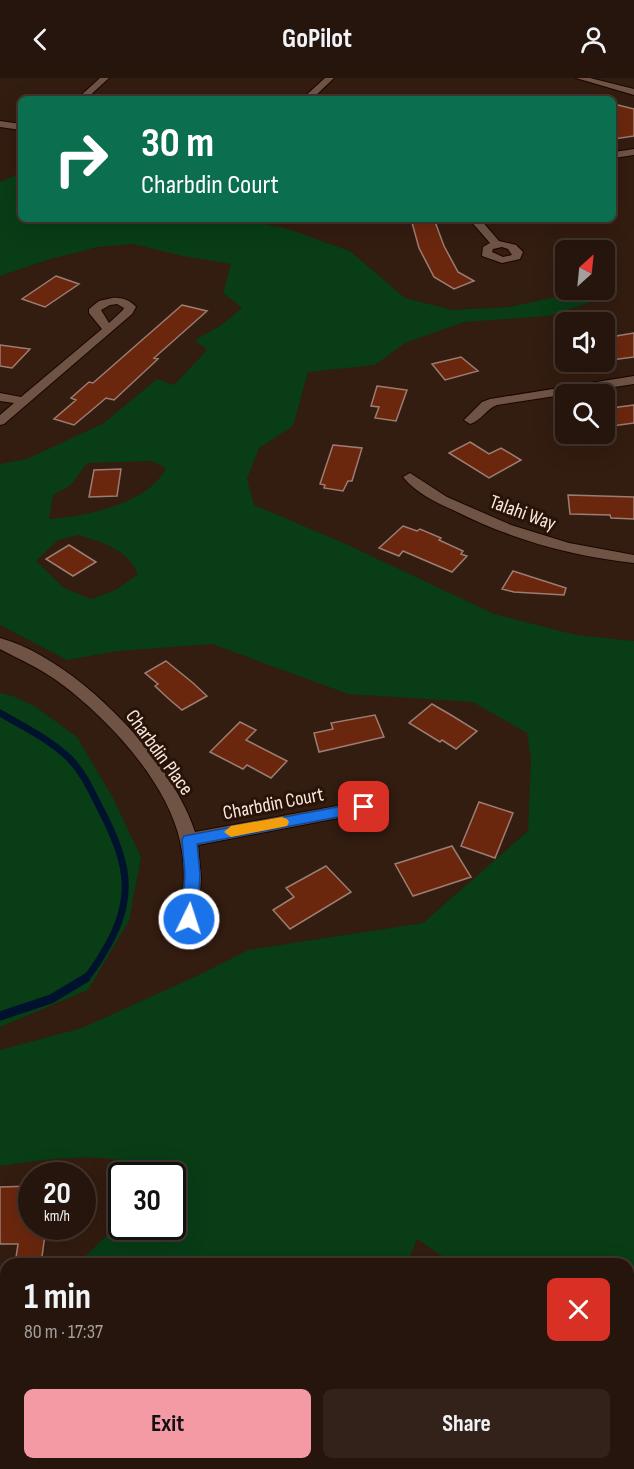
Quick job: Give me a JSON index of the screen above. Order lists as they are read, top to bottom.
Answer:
{
  "streets": {
    "street": ["Talahi Way", "Charbdin Place", "Charbdin Court"]
  },
  "crossings": [
    ["Charbdin Place", "Charbdin Court"]
  ],
  "north": "top right",
  "page": {
    "header": "GoPilot",
    "turn": ["30 m", "Charbdin Court"],
    "speed": "20 km/h",
    "limit": "30",
    "heading": ["1 min", "80 m · 17:37"],
    "buttons": ["Exit", "Share"]
  }
}
